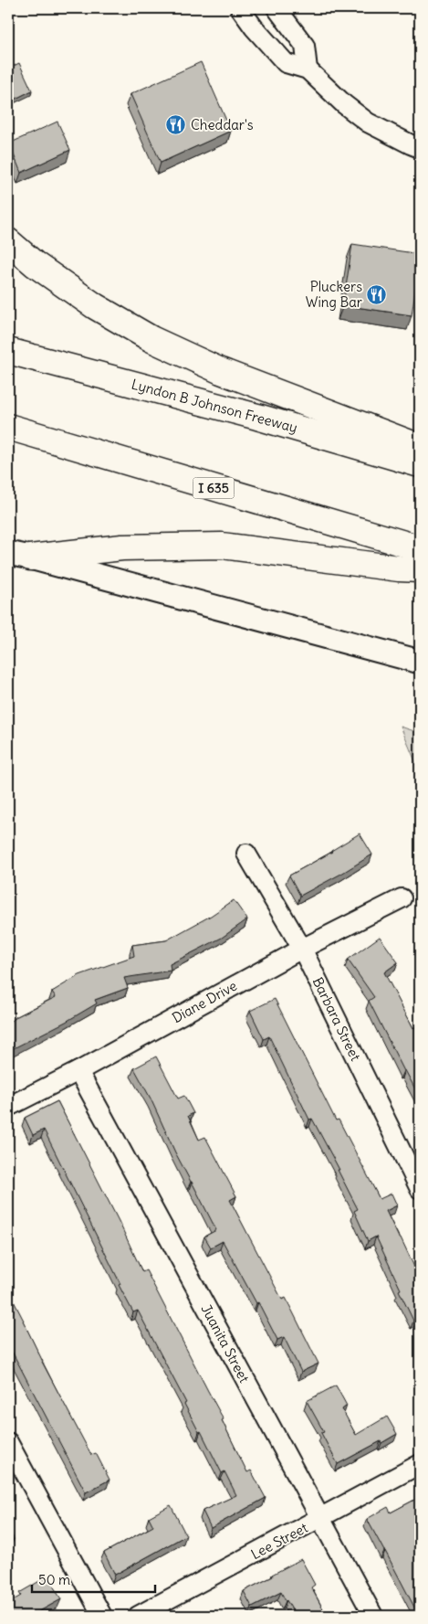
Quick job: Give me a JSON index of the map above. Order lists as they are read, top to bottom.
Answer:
{
  "streets": {
    "highway": ["Lyndon B Johnson Freeway", "I 635"],
    "street": [
      "Diane Drive",
      "Barbara Street",
      "Juanita Street",
      "Lee Street"
    ]
  },
  "crossings": [
    ["Diane Drive", "Barbara Street"],
    ["Diane Drive", "Juanita Street"],
    ["Juanita Street", "Lee Street"]
  ],
  "places": {
    "restaurant": ["Cheddar's", "Pluckers Wing Bar"]
  },
  "scale_bar": "50 m"
}
